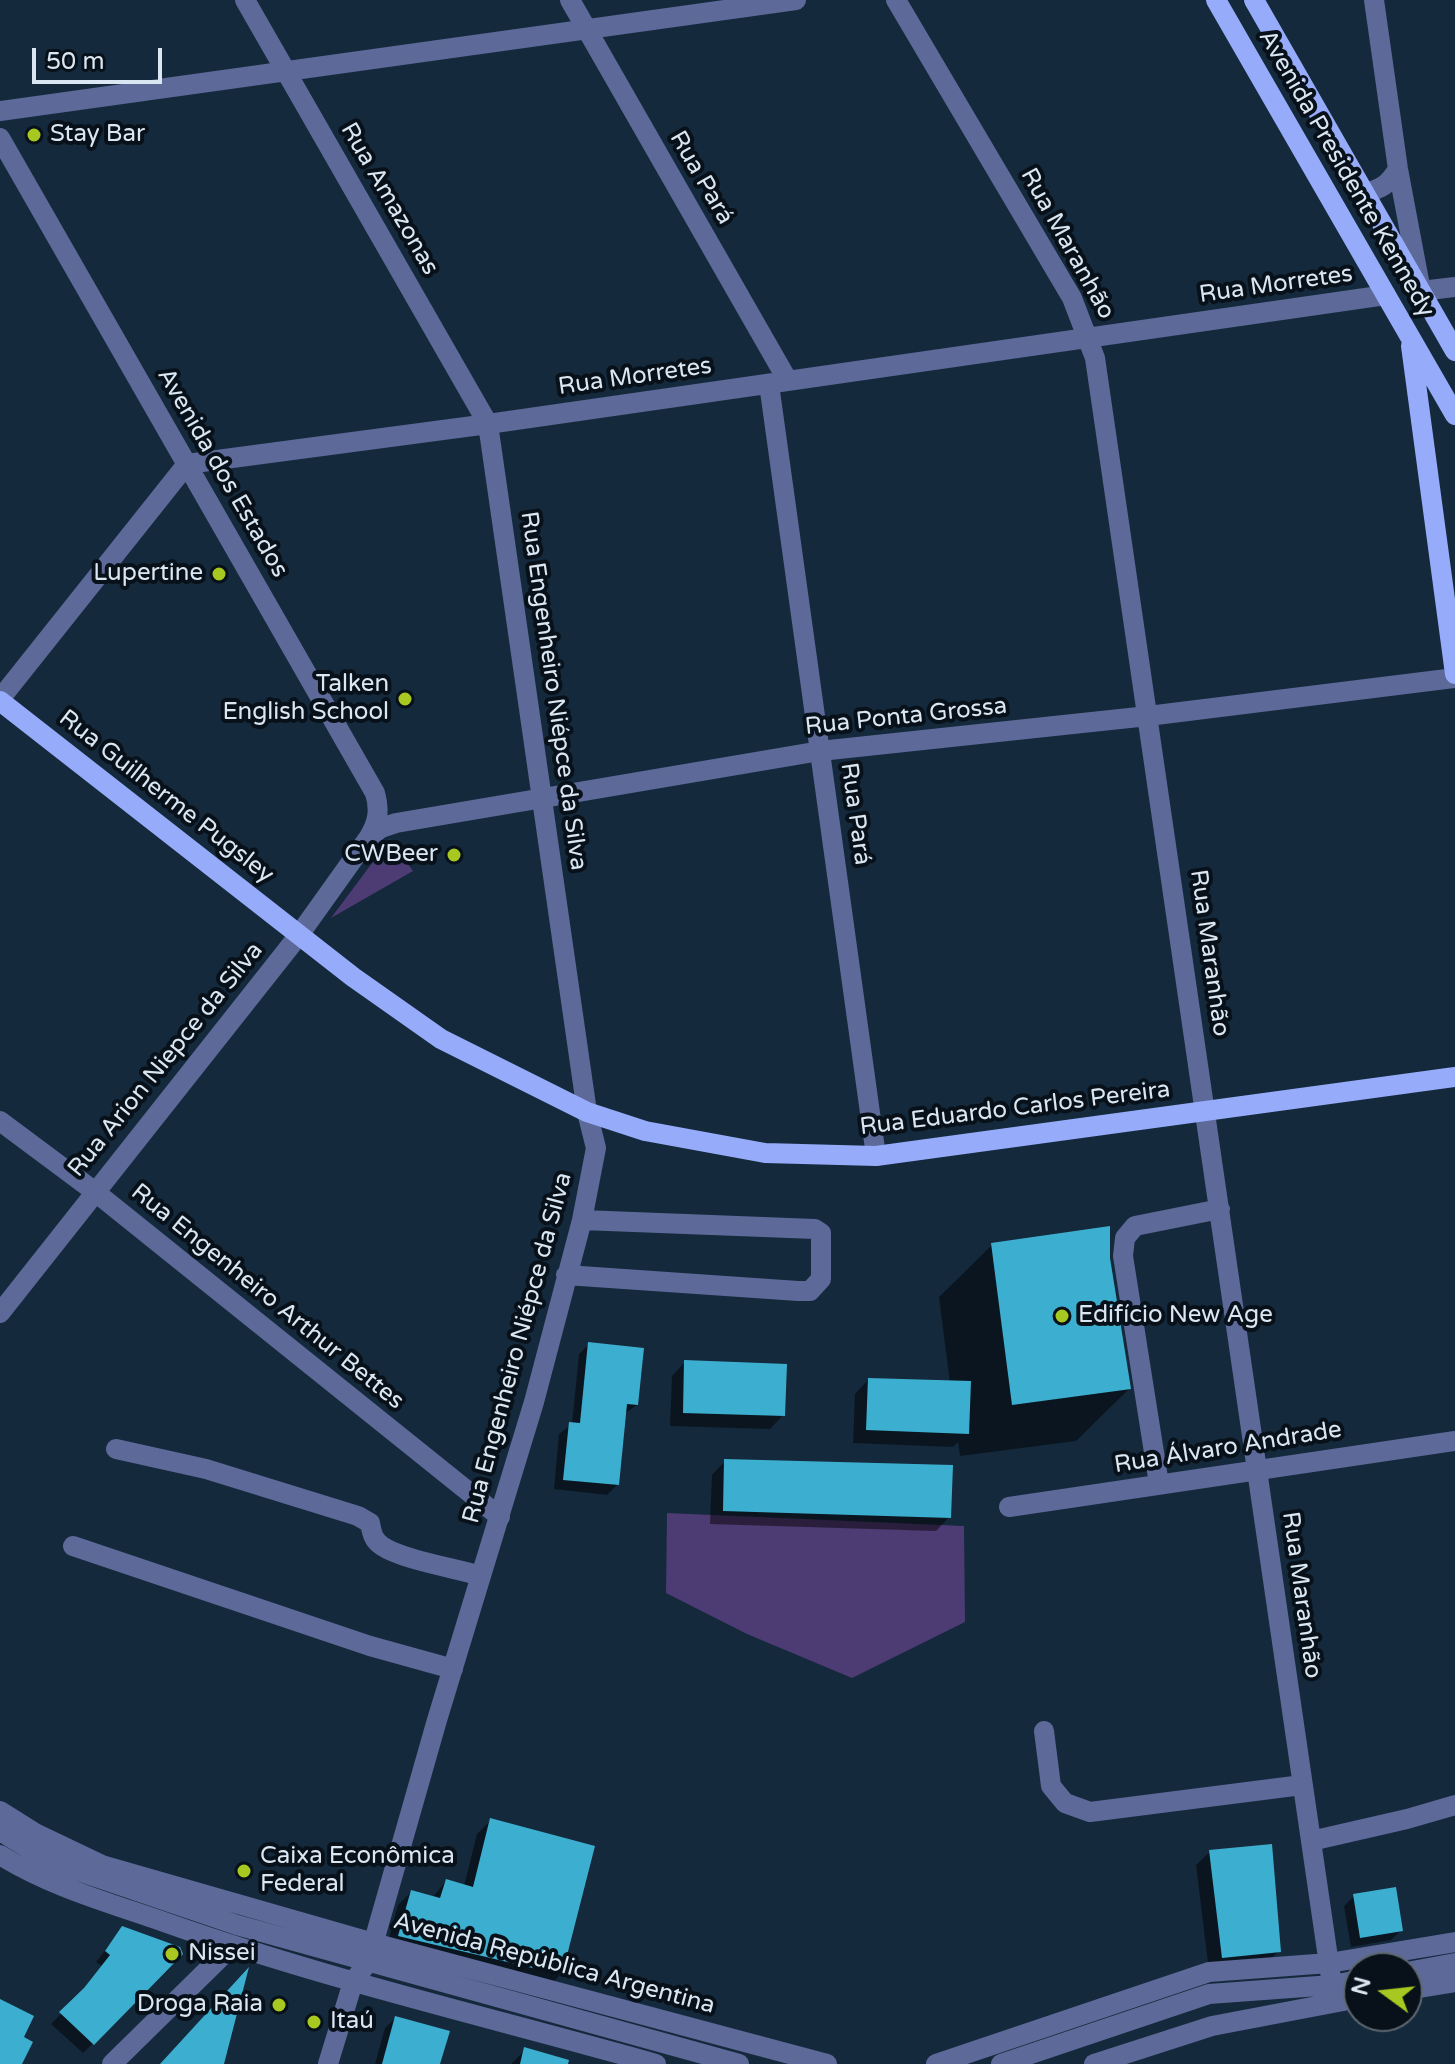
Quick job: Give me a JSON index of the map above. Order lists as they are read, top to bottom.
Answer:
{
  "streets": {
    "main road": ["Avenida Presidente Kennedy", "Rua Guilherme Pugsley", "Rua Eduardo Carlos Pereira"],
    "street": [
      "Rua Pará",
      "Rua Amazonas",
      "Rua Maranhão",
      "Rua Morretes",
      "Avenida dos Estados",
      "Rua Engenheiro Niépce da Silva",
      "Rua Ponta Grossa",
      "Rua Arion Niepce da Silva",
      "Rua Engenheiro Arthur Bettes",
      "Rua Álvaro Andrade",
      "Avenida República Argentina"
    ]
  },
  "crossings": [
    ["Avenida Presidente Kennedy", "Rua Morretes"],
    ["Rua Pará", "Rua Morretes"],
    ["Rua Pará", "Rua Ponta Grossa"],
    ["Rua Pará", "Rua Eduardo Carlos Pereira"],
    ["Rua Amazonas", "Rua Morretes"],
    ["Rua Amazonas", "Rua Engenheiro Niépce da Silva"],
    ["Rua Maranhão", "Rua Morretes"],
    ["Rua Maranhão", "Rua Ponta Grossa"],
    ["Rua Maranhão", "Rua Eduardo Carlos Pereira"],
    ["Rua Maranhão", "Rua Álvaro Andrade"],
    ["Rua Morretes", "Avenida dos Estados"],
    ["Rua Morretes", "Rua Engenheiro Niépce da Silva"],
    ["Avenida dos Estados", "Rua Ponta Grossa"],
    ["Avenida dos Estados", "Rua Arion Niepce da Silva"],
    ["Rua Engenheiro Niépce da Silva", "Rua Ponta Grossa"],
    ["Rua Engenheiro Niépce da Silva", "Rua Eduardo Carlos Pereira"],
    ["Rua Engenheiro Niépce da Silva", "Rua Engenheiro Arthur Bettes"],
    ["Rua Engenheiro Niépce da Silva", "Avenida República Argentina"],
    ["Rua Ponta Grossa", "Rua Arion Niepce da Silva"],
    ["Rua Guilherme Pugsley", "Rua Arion Niepce da Silva"],
    ["Rua Guilherme Pugsley", "Rua Eduardo Carlos Pereira"],
    ["Rua Arion Niepce da Silva", "Rua Eduardo Carlos Pereira"],
    ["Rua Arion Niepce da Silva", "Rua Engenheiro Arthur Bettes"]
  ],
  "places": [
    "Stay Bar",
    "Lupertine",
    "Talken English School",
    "CWBeer",
    "Edifício New Age",
    "Caixa Econômica Federal",
    "Nissei",
    "Droga Raia",
    "Itaú"
  ],
  "scale_bar": "50 m",
  "north": "left"
}
